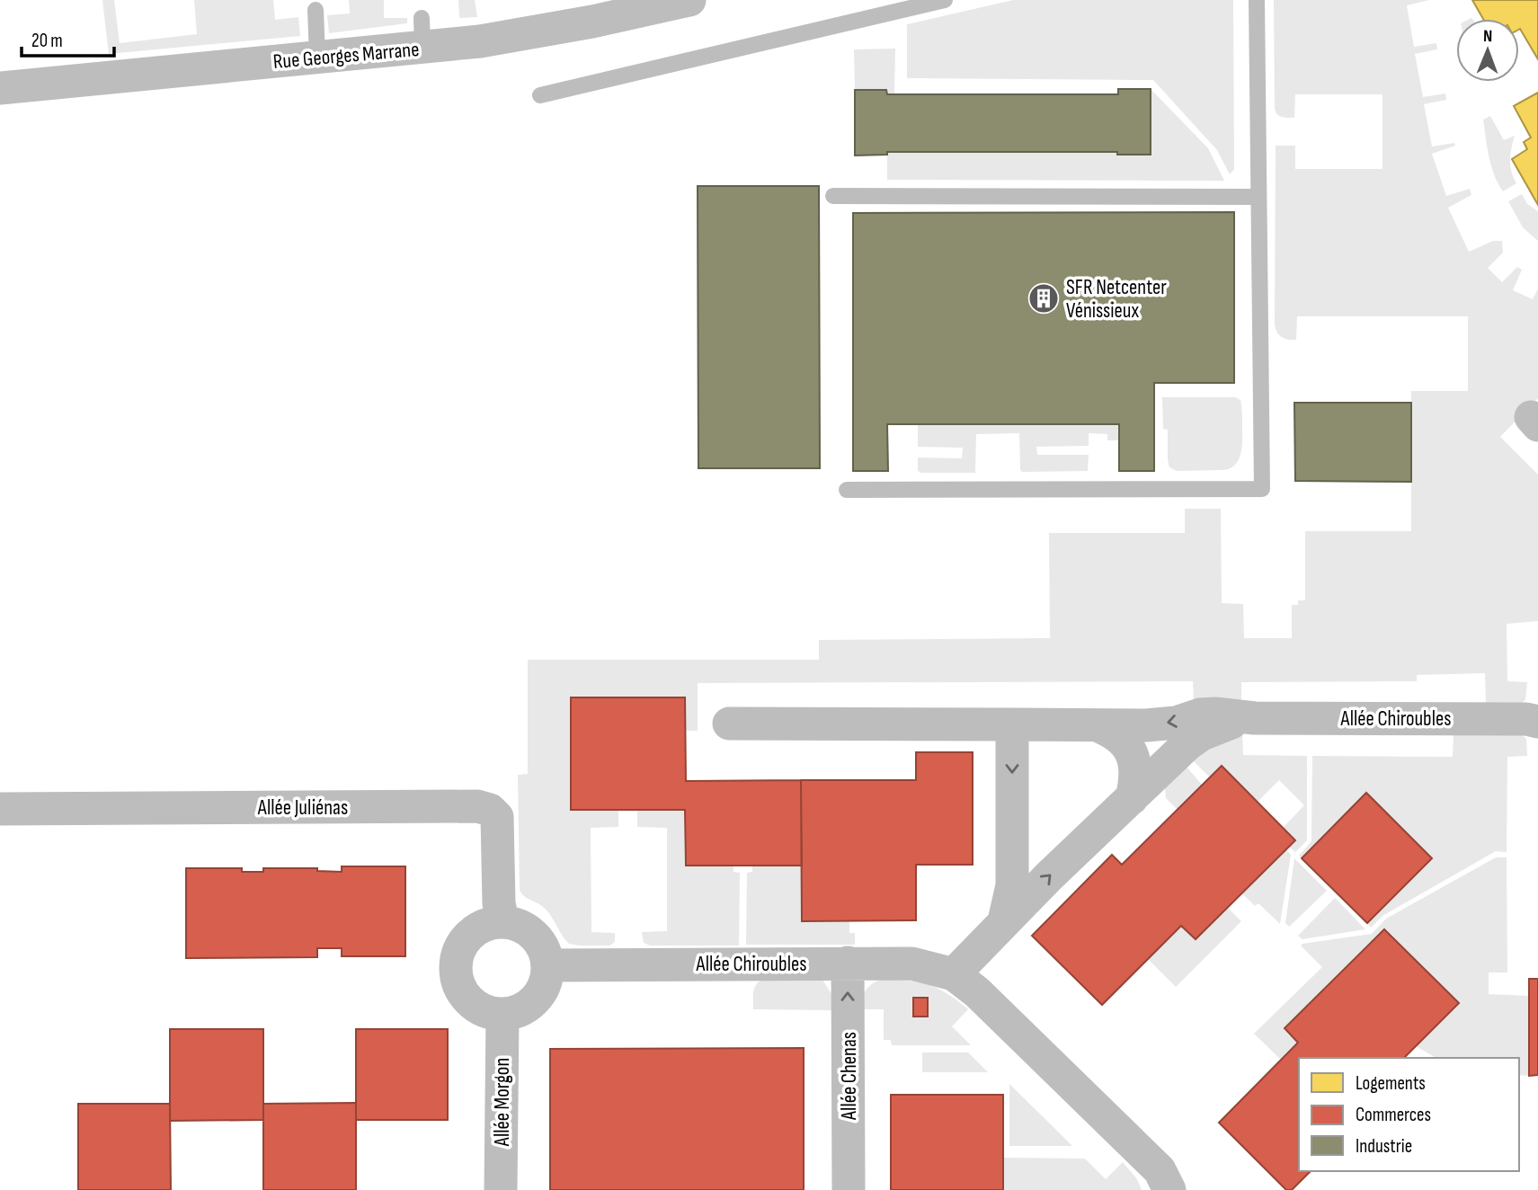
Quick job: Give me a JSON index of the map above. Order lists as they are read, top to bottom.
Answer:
{
  "streets": {
    "street": [
      "Rue Georges Marrane",
      "Allée Chiroubles",
      "Allée Juliénas",
      "Allée Chenas",
      "Allée Morgon"
    ]
  },
  "crossings": [
    ["Allée Chiroubles", "Allée Juliénas"],
    ["Allée Chiroubles", "Allée Chenas"],
    ["Allée Chiroubles", "Allée Morgon"],
    ["Allée Juliénas", "Allée Morgon"]
  ],
  "one_way": ["Allée Chenas"],
  "places": {
    "building": ["SFR Netcenter Vénissieux"]
  },
  "legend": ["Logements", "Commerces", "Industrie"],
  "scale_bar": "20 m",
  "north": "top"
}
